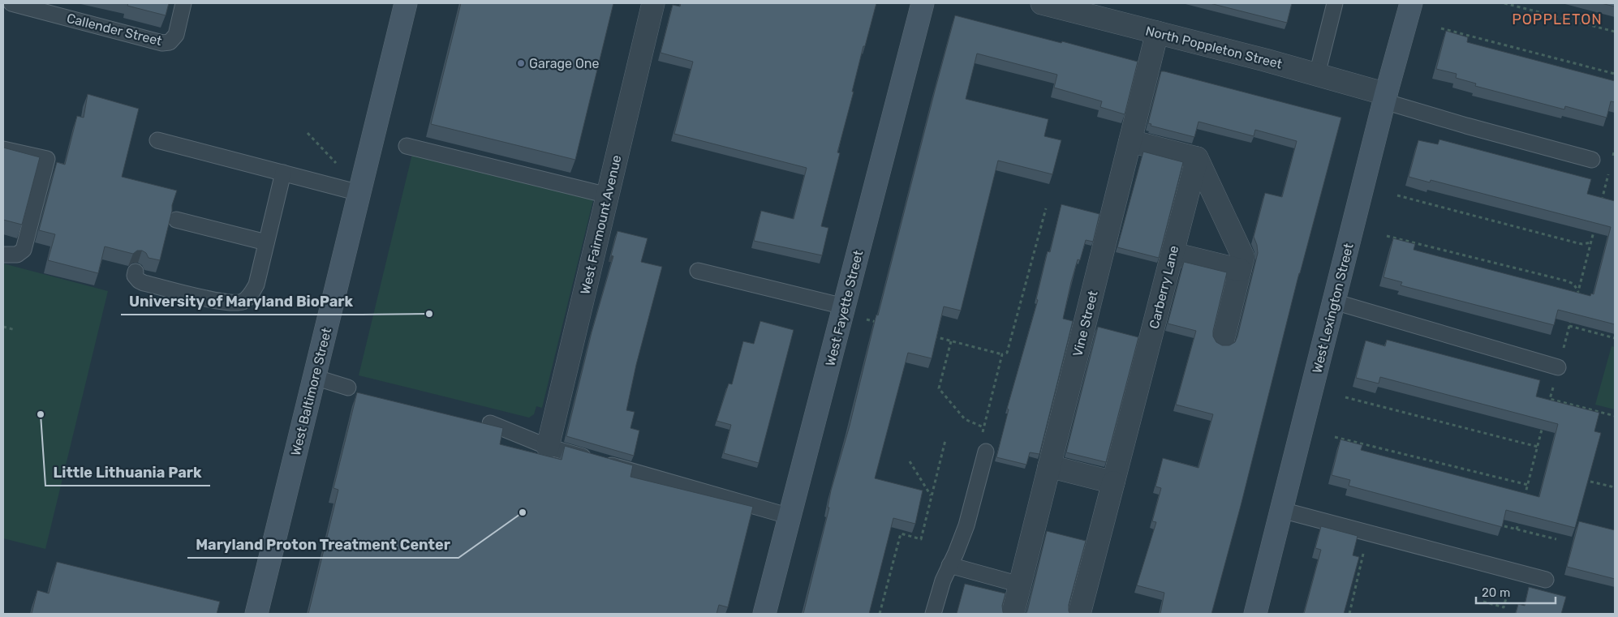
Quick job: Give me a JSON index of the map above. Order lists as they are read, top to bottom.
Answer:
{
  "streets": {
    "street": [
      "North Poppleton Street",
      "West Fairmount Avenue",
      "Carberry Lane",
      "West Fayette Street",
      "West Lexington Street",
      "Vine Street",
      "West Baltimore Street"
    ],
    "lane": ["Callender Street"]
  },
  "crossings": [
    ["North Poppleton Street", "West Lexington Street"],
    ["North Poppleton Street", "Vine Street"]
  ],
  "districts": ["POPPLETON"],
  "places": [
    "Garage One",
    "University of Maryland BioPark",
    "Little Lithuania Park",
    "Maryland Proton Treatment Center"
  ],
  "scale_bar": "20 m"
}
